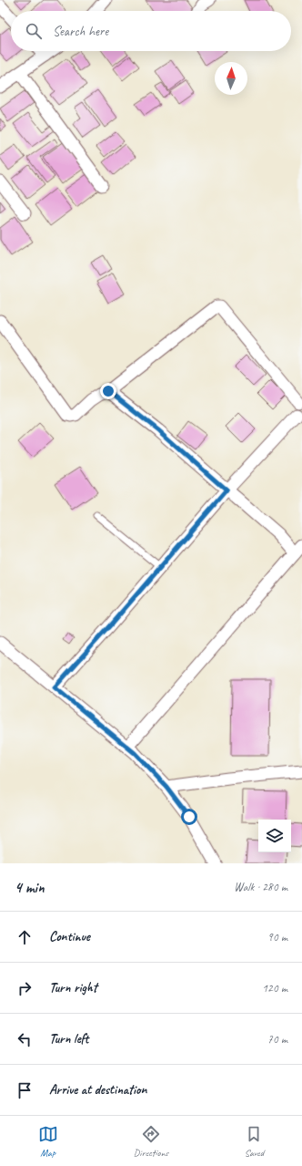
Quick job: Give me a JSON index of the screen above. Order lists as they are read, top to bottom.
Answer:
{
  "north": "top",
  "page": {
    "search": "Search here",
    "heading": ["4 min", "Walk · 280 m"],
    "list": [
      ["Continue", "90 m"],
      ["Turn right", "120 m"],
      ["Turn left", "70 m"],
      "Arrive at destination"
    ],
    "nav": ["Map", "Directions", "Saved"]
  }
}
